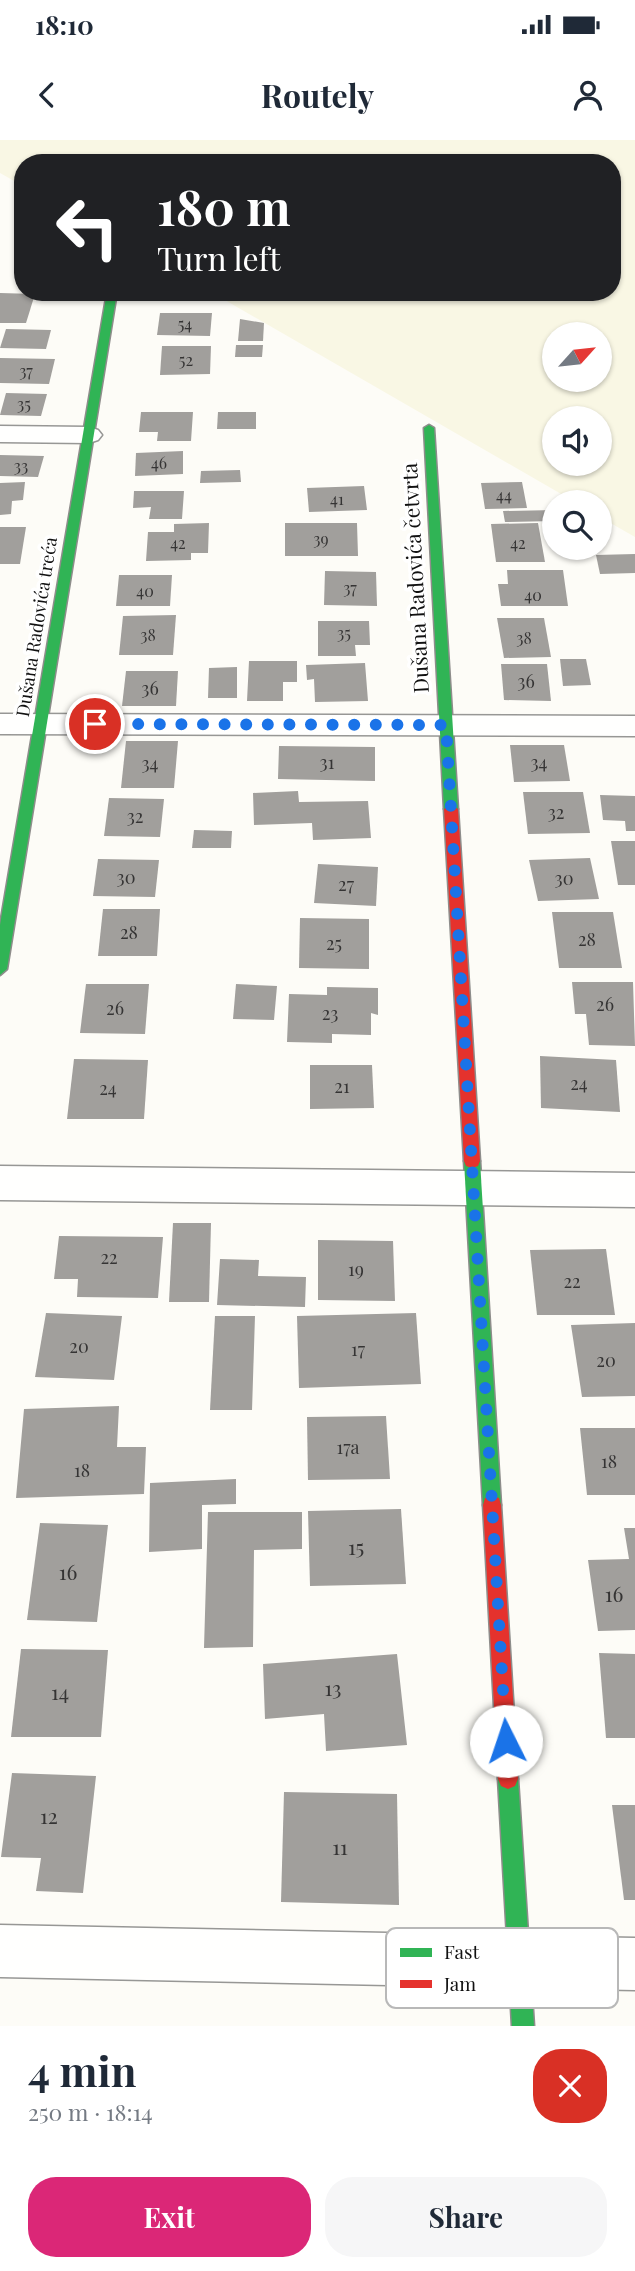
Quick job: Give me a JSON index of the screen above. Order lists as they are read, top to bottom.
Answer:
{
  "streets": {
    "street": ["Dušana Radovića četvrta", "Dušana Radovića treća"]
  },
  "house_numbers": [
    "54",
    "52",
    "37",
    "35",
    "46",
    "33",
    "44",
    "41",
    "39",
    "42",
    "42",
    "37",
    "40",
    "40",
    "35",
    "38",
    "38",
    "36",
    "36",
    "31",
    "34",
    "34",
    "32",
    "32",
    "30",
    "30",
    "27",
    "28",
    "28",
    "25",
    "26",
    "26",
    "23",
    "24",
    "21",
    "24",
    "22",
    "19",
    "22",
    "20",
    "17",
    "20",
    "17a",
    "18",
    "18",
    "15",
    "16",
    "16",
    "13",
    "14",
    "12",
    "11"
  ],
  "legend": ["Fast", "Jam"],
  "north": "top right",
  "page": {
    "status": "18:10",
    "header": "Routely",
    "turn": ["180 m", "Turn left"],
    "heading": ["4 min", "250 m · 18:14"],
    "buttons": ["Exit", "Share"]
  }
}
